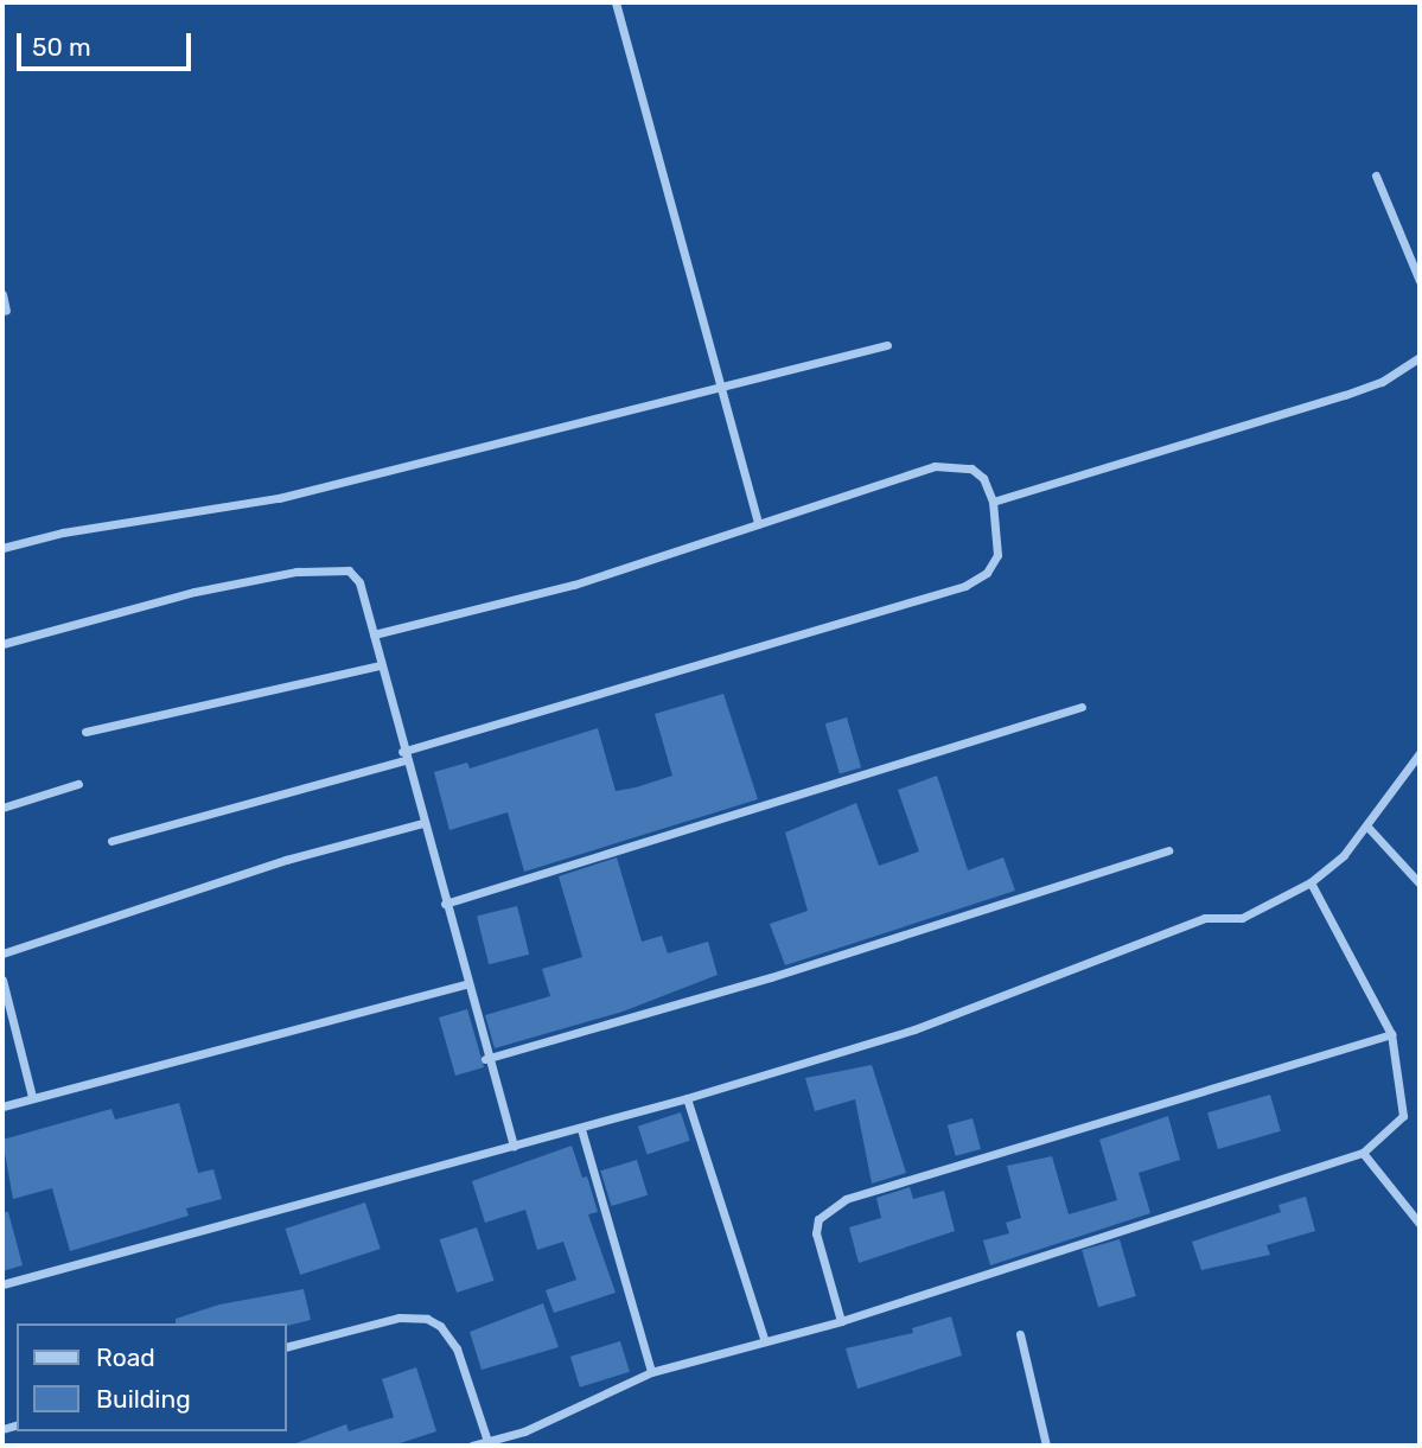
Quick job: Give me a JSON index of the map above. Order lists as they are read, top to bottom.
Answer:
{
  "legend": ["Road", "Building"],
  "scale_bar": "50 m"
}
